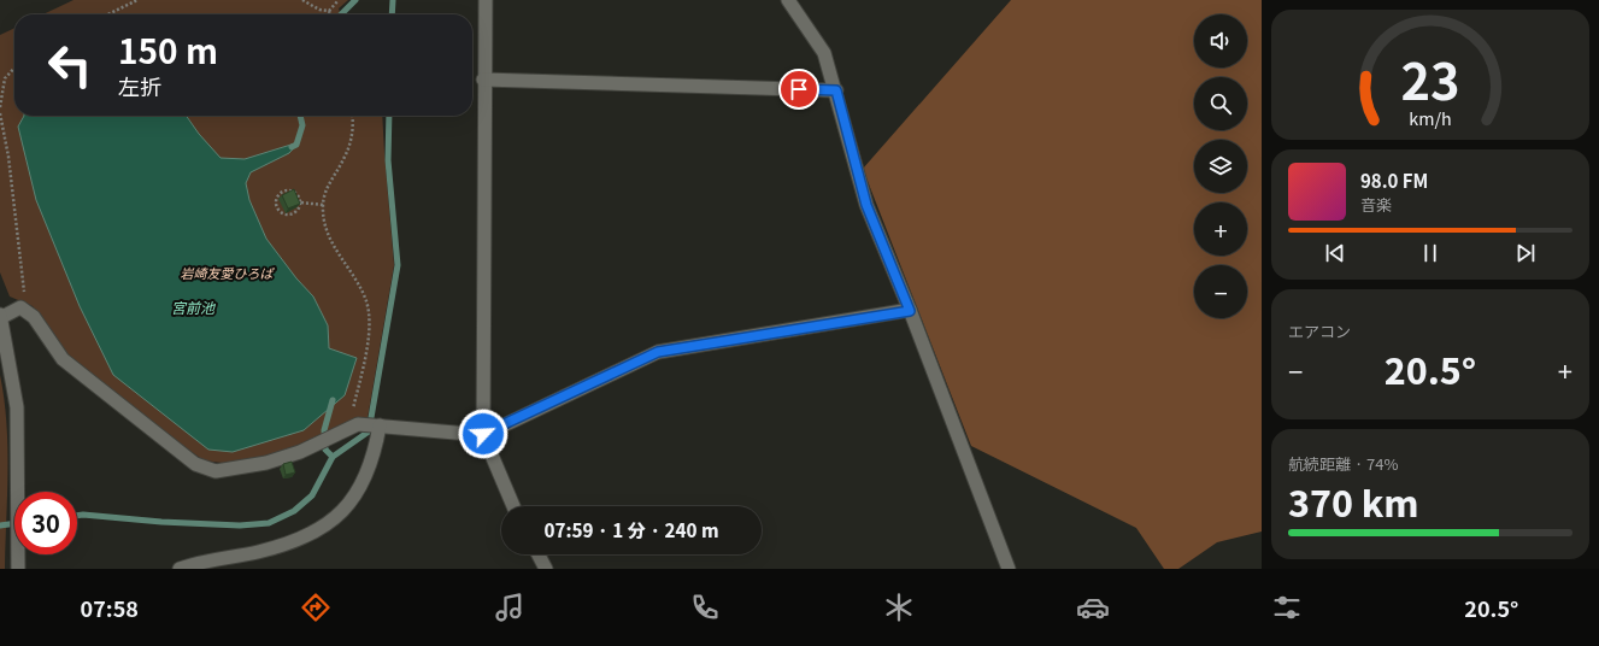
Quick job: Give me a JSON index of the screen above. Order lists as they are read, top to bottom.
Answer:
{
  "water": ["宮前池"],
  "parks": ["岩崎友愛ひろば"],
  "page": {
    "map_buttons": ["+", "−"],
    "turn": ["150 m", "左折"],
    "song": ["98.0 FM", "音楽"],
    "tile": [
      "エアコン",
      ["航続距離 · 74%", "370 km"]
    ],
    "heat": ["−", "20.5°", "+"],
    "limit": "30",
    "trip": "07:59 · 1 分 · 240 m",
    "tabs": ["07:58", "20.5°"],
    "gauge": ["23", "km/h"]
  }
}
